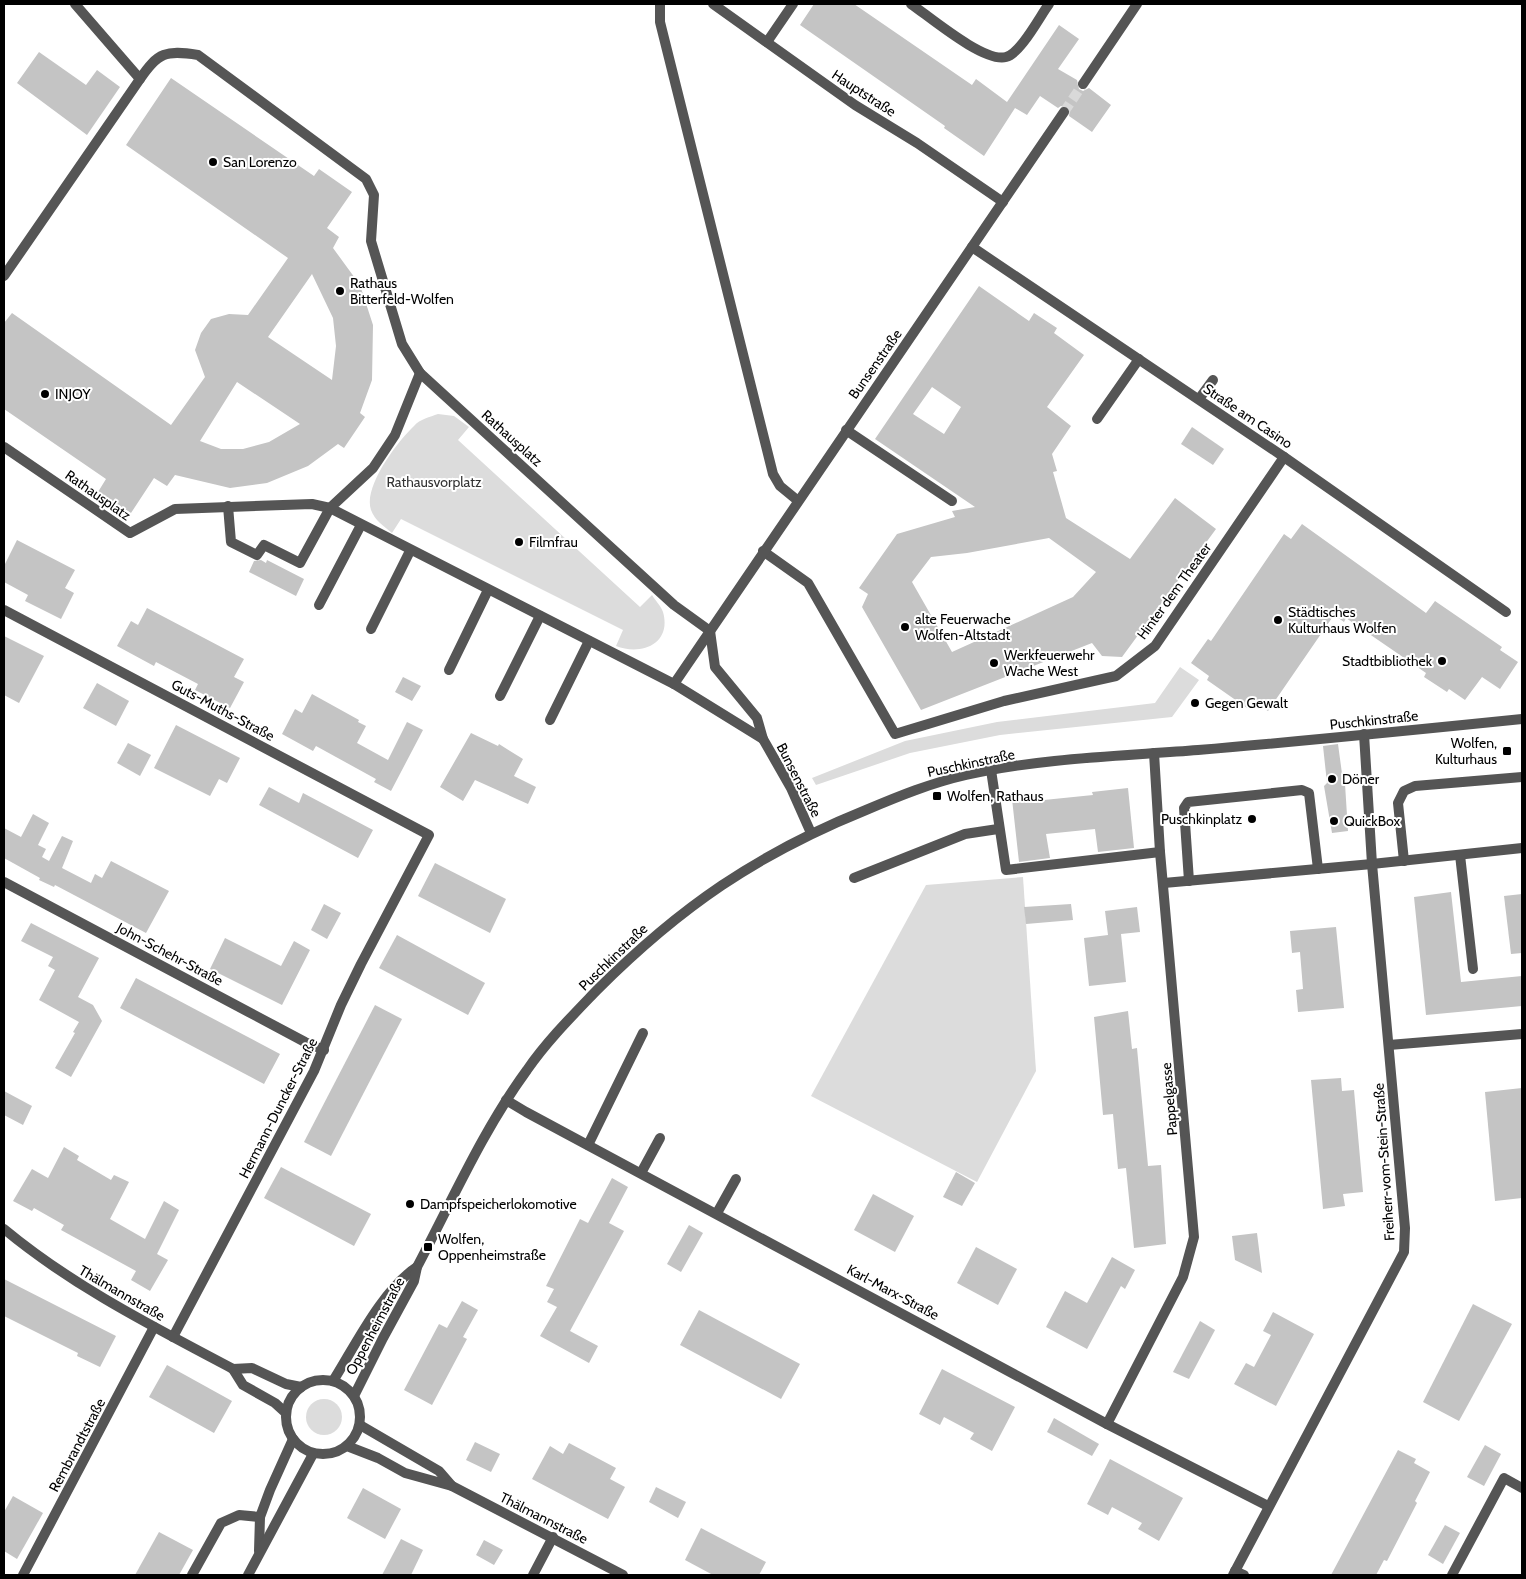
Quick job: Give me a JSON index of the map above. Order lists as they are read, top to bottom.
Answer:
{
  "streets": {
    "street": [
      "Hauptstraße",
      "Bunsenstraße",
      "Straße am Casino",
      "Rathausplatz",
      "Hinter dem Theater",
      "Guts-Muths-Straße",
      "Puschkinstraße",
      "John-Schehr-Straße",
      "Pappelgasse",
      "Hermann-Duncker-Straße",
      "Freiherr-vom-Stein-Straße",
      "Karl-Marx-Straße",
      "Thälmannstraße",
      "Oppenheimstraße",
      "Rembrandtstraße"
    ]
  },
  "crossings": [
    ["Hauptstraße", "Bunsenstraße"],
    ["Bunsenstraße", "Straße am Casino"],
    ["Bunsenstraße", "Rathausplatz"],
    ["Bunsenstraße", "Hinter dem Theater"],
    ["Bunsenstraße", "Puschkinstraße"],
    ["Straße am Casino", "Hinter dem Theater"],
    ["Guts-Muths-Straße", "Hermann-Duncker-Straße"],
    ["Puschkinstraße", "Pappelgasse"],
    ["Puschkinstraße", "Freiherr-vom-Stein-Straße"],
    ["Puschkinstraße", "Karl-Marx-Straße"],
    ["Puschkinstraße", "Oppenheimstraße"],
    ["John-Schehr-Straße", "Hermann-Duncker-Straße"],
    ["Pappelgasse", "Karl-Marx-Straße"],
    ["Hermann-Duncker-Straße", "Thälmannstraße"],
    ["Freiherr-vom-Stein-Straße", "Karl-Marx-Straße"],
    ["Karl-Marx-Straße", "Oppenheimstraße"],
    ["Thälmannstraße", "Oppenheimstraße"],
    ["Thälmannstraße", "Rembrandtstraße"]
  ],
  "parks": ["Rathausvorplatz"],
  "places": {
    "other": [
      "San Lorenzo",
      "Rathaus Bitterfeld-Wolfen",
      "INJOY",
      "Filmfrau",
      "Städtisches Kulturhaus Wolfen",
      "alte Feuerwache Wolfen-Altstadt",
      "Stadtbibliothek",
      "Werkfeuerwehr Wache West",
      "Gegen Gewalt",
      "Döner",
      "Puschkinplatz",
      "QuickBox",
      "Dampfspeicherlokomotive"
    ],
    "transit": ["Wolfen, Kulturhaus", "Wolfen, Rathaus", "Wolfen, Oppenheimstraße"]
  }
}
